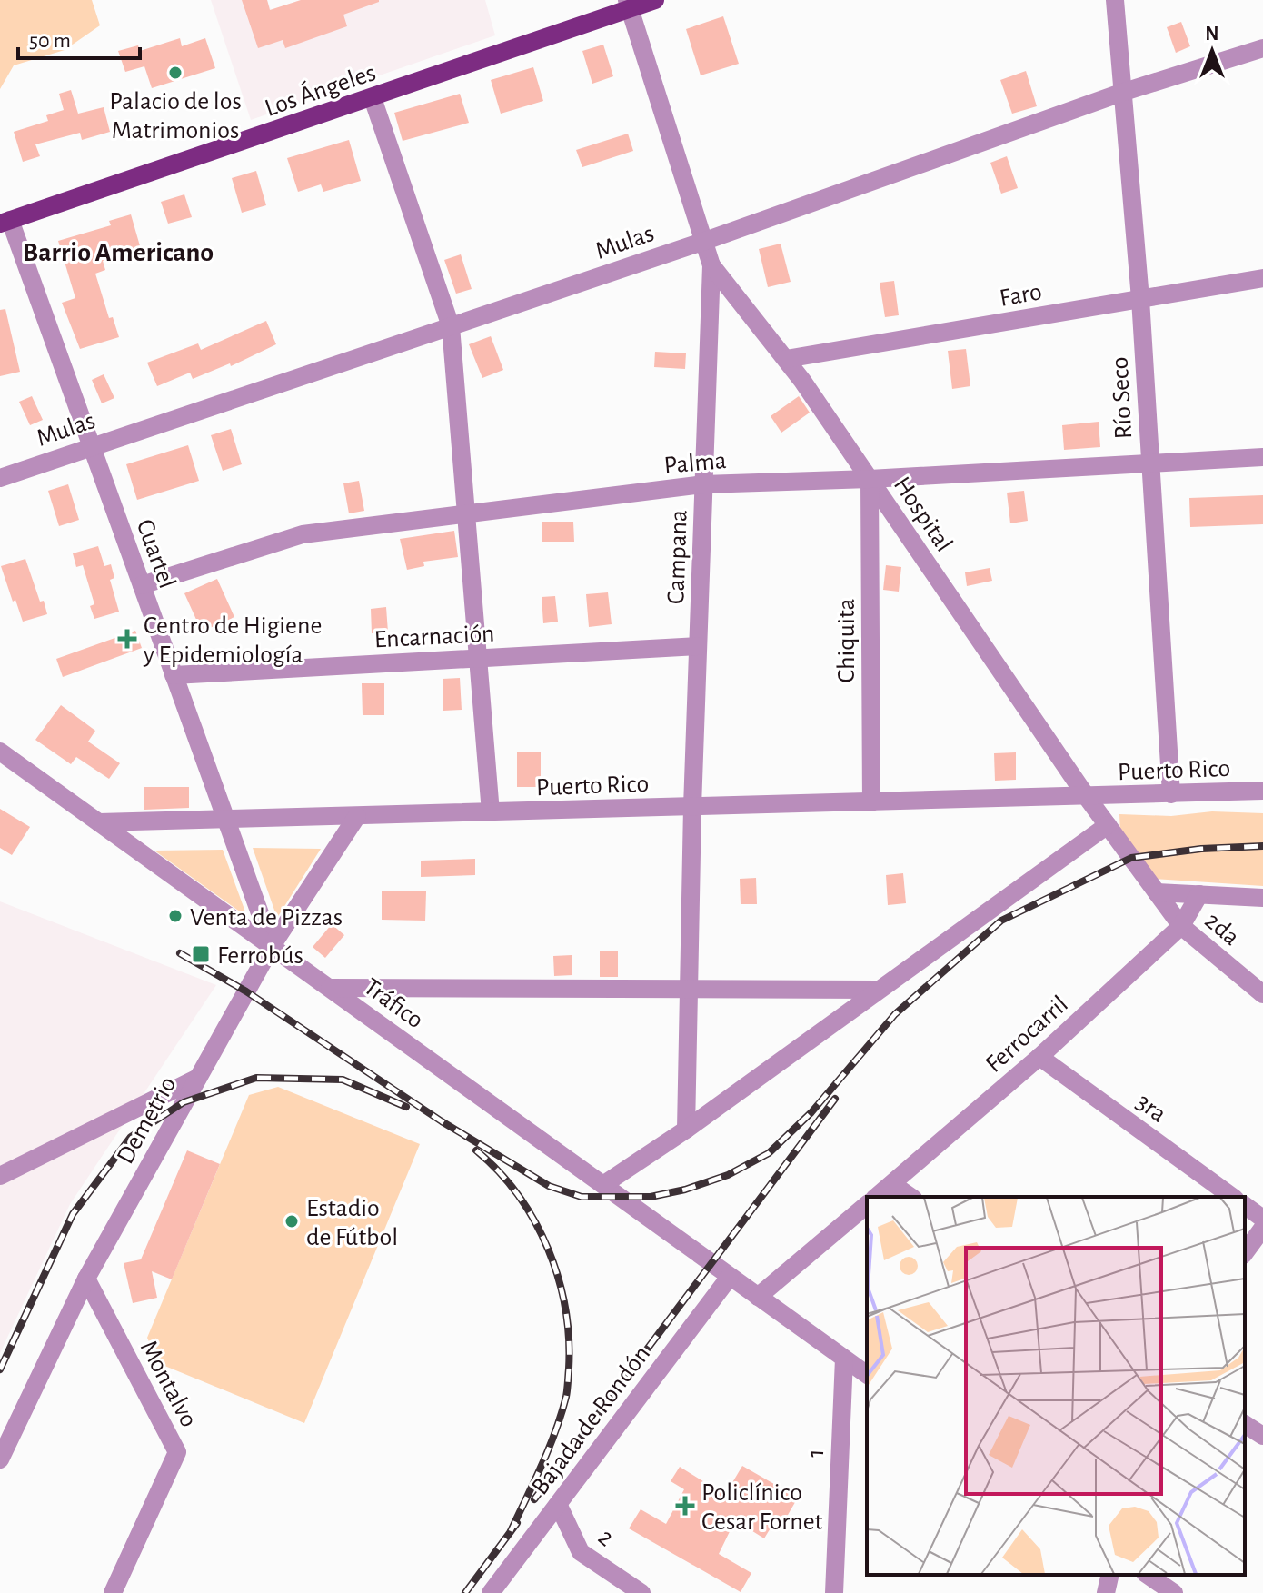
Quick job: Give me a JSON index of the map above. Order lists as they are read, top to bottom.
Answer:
{
  "streets": {
    "main road": ["Los Ángeles"],
    "street": [
      "Mulas",
      "Faro",
      "Río Seco",
      "Palma",
      "Hospital",
      "Cuartel",
      "Campana",
      "Encarnación",
      "Chiquita",
      "Puerto Rico",
      "2da",
      "Tráfico",
      "Ferrocarril",
      "3ra",
      "Demetrio",
      "Montalvo",
      "Bajada de Rondón",
      "1",
      "2"
    ]
  },
  "crossings": [
    ["Los Ángeles", "Cuartel"],
    ["Los Ángeles", "Campana"],
    ["Mulas", "Río Seco"],
    ["Mulas", "Cuartel"],
    ["Mulas", "Campana"],
    ["Faro", "Río Seco"],
    ["Faro", "Hospital"],
    ["Río Seco", "Palma"],
    ["Río Seco", "Puerto Rico"],
    ["Palma", "Hospital"],
    ["Palma", "Cuartel"],
    ["Palma", "Campana"],
    ["Palma", "Chiquita"],
    ["Hospital", "Campana"],
    ["Hospital", "Chiquita"],
    ["Hospital", "Puerto Rico"],
    ["Cuartel", "Encarnación"],
    ["Cuartel", "Puerto Rico"],
    ["Cuartel", "Tráfico"],
    ["Cuartel", "Demetrio"],
    ["Campana", "Encarnación"],
    ["Campana", "Puerto Rico"],
    ["Chiquita", "Puerto Rico"],
    ["Puerto Rico", "2da"],
    ["Puerto Rico", "Tráfico"],
    ["Puerto Rico", "Demetrio"],
    ["2da", "Ferrocarril"],
    ["Tráfico", "Demetrio"],
    ["Tráfico", "Bajada de Rondón"],
    ["Tráfico", "1"],
    ["Ferrocarril", "3ra"],
    ["Demetrio", "Montalvo"],
    ["Bajada de Rondón", "2"]
  ],
  "districts": ["Barrio Americano"],
  "places": {
    "other": ["Palacio de los Matrimonios", "Venta de Pizzas", "Estadio de Fútbol"],
    "health": ["Centro de Higiene y Epidemiología", "Policlínico Cesar Fornet"],
    "transit": ["Ferrobús"]
  },
  "scale_bar": "50 m",
  "north": "top"
}
